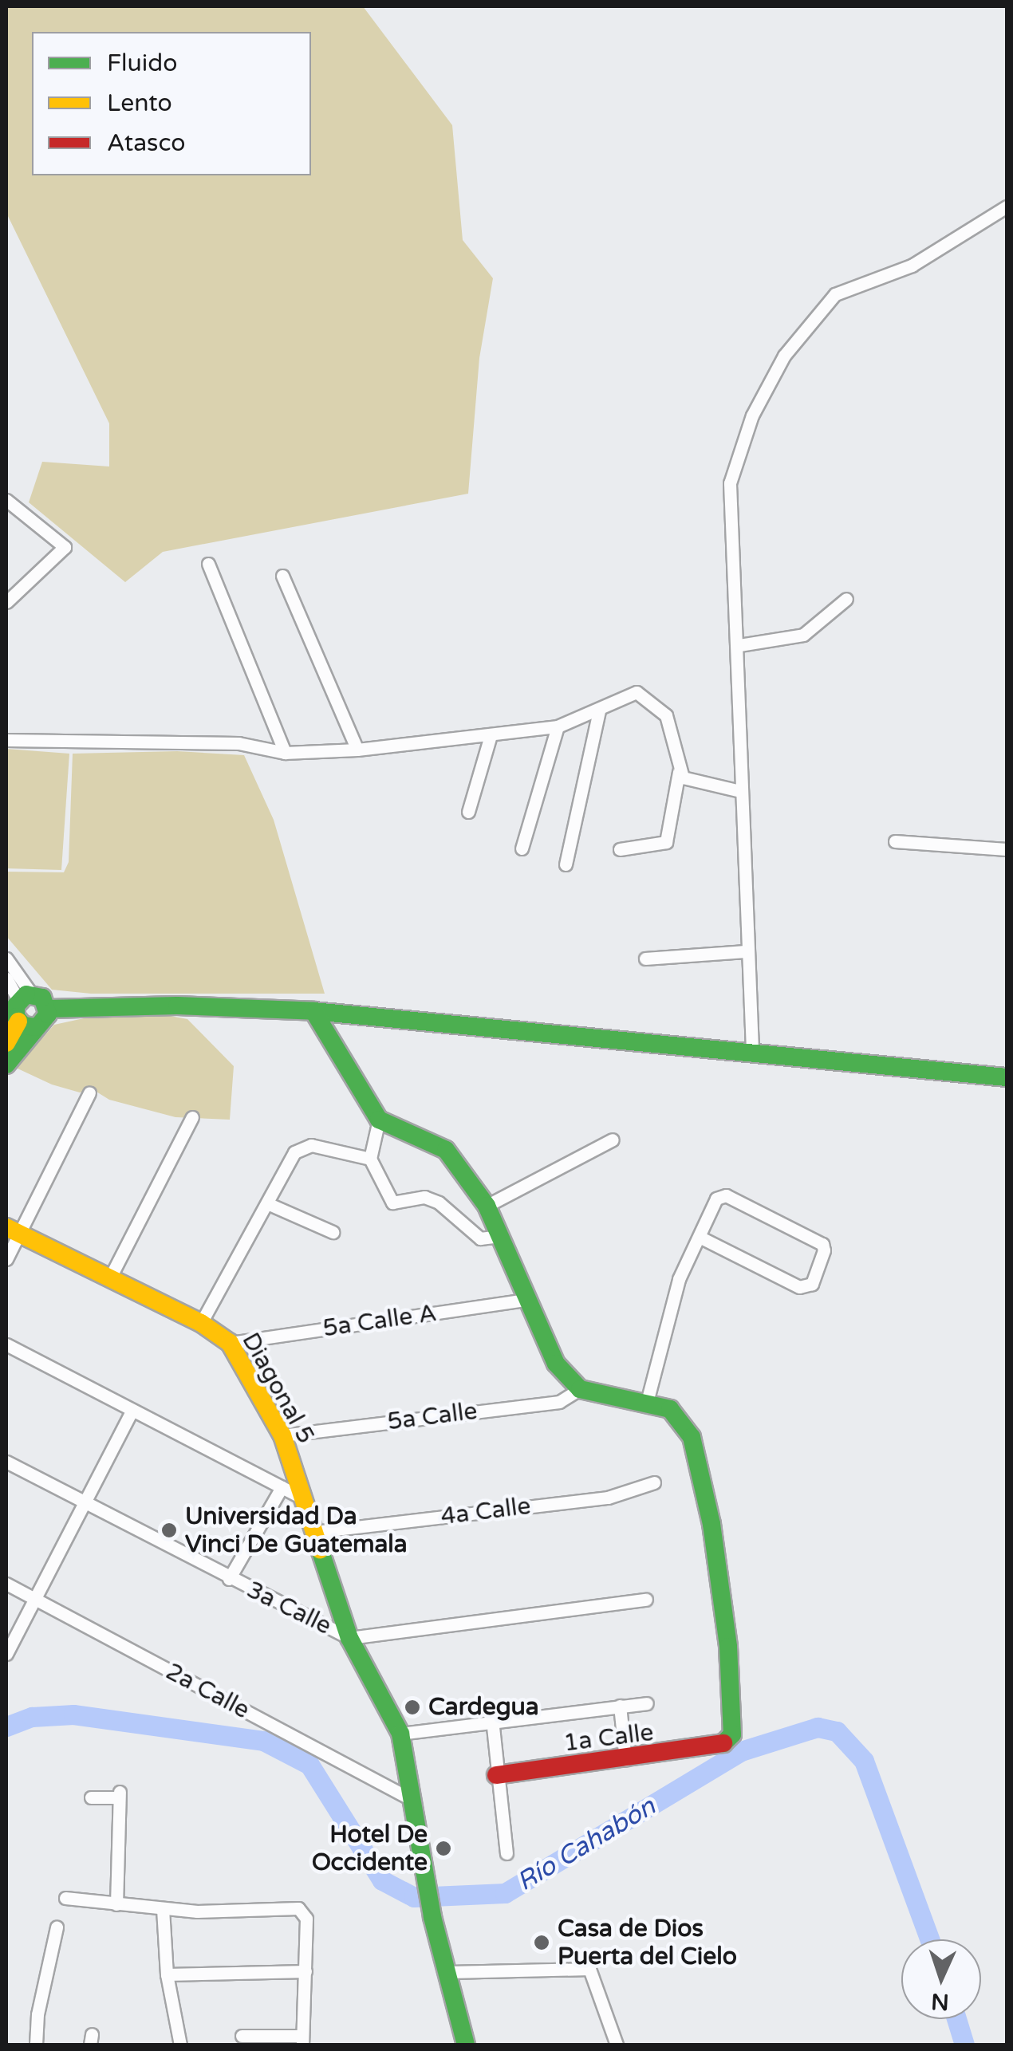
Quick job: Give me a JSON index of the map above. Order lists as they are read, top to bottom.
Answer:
{
  "streets": {
    "street": [
      "5a Calle A",
      "Diagonal 5",
      "5a Calle",
      "4a Calle",
      "3a Calle",
      "2a Calle",
      "1a Calle"
    ]
  },
  "crossings": [
    ["5a Calle A", "Diagonal 5"],
    ["Diagonal 5", "5a Calle"],
    ["Diagonal 5", "4a Calle"],
    ["Diagonal 5", "3a Calle"],
    ["Diagonal 5", "2a Calle"]
  ],
  "water": ["Río Cahabón"],
  "places": [
    "Universidad Da Vinci De Guatemala",
    "Cardegua",
    "Hotel De Occidente",
    "Casa de Dios Puerta del Cielo"
  ],
  "legend": ["Fluido", "Lento", "Atasco"],
  "north": "bottom"
}
